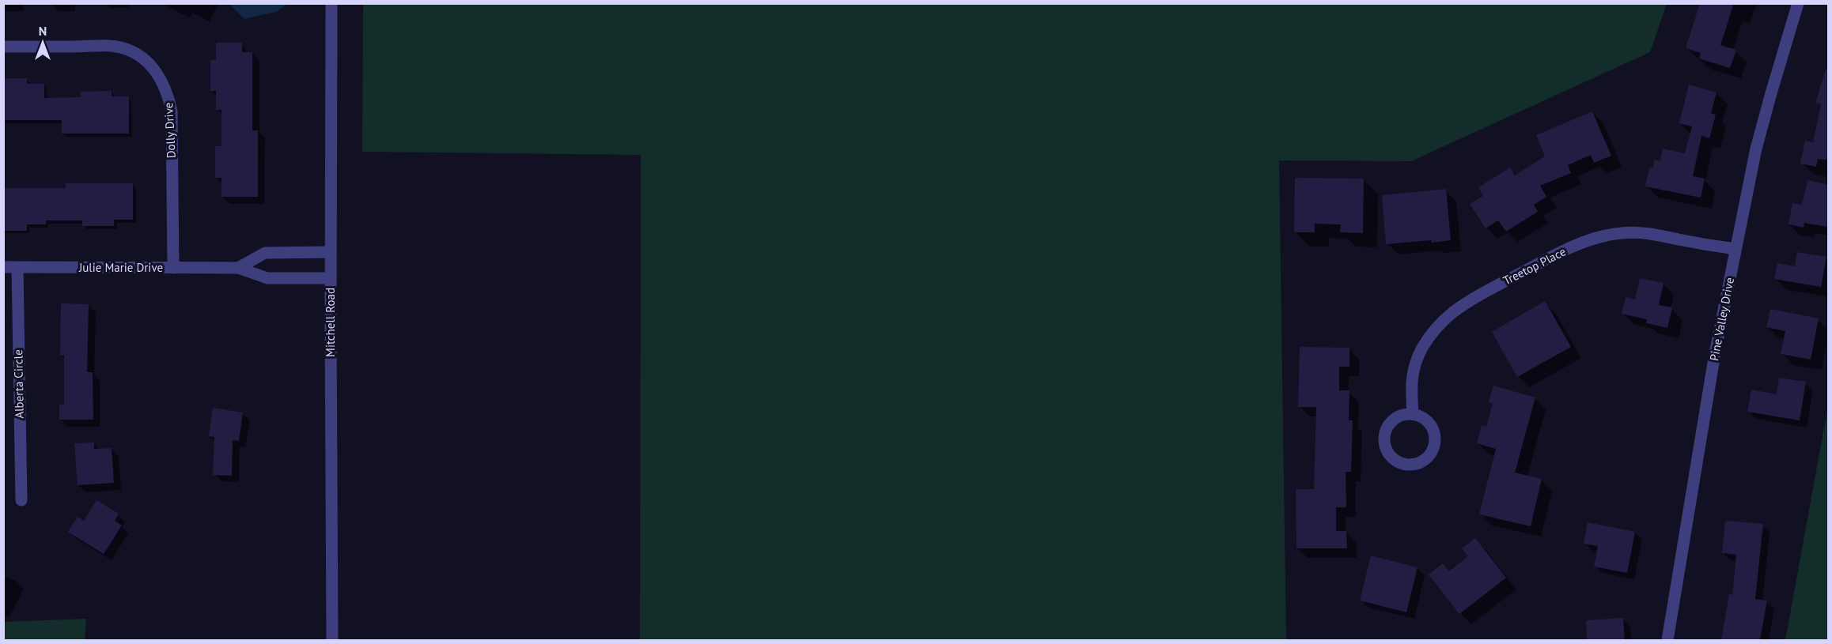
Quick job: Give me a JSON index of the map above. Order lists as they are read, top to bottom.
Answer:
{
  "streets": {
    "street": [
      "Dolly Drive",
      "Treetop Place",
      "Julie Marie Drive",
      "Pine Valley Drive",
      "Mitchell Road",
      "Alberta Circle"
    ]
  },
  "crossings": [
    ["Dolly Drive", "Julie Marie Drive"],
    ["Treetop Place", "Pine Valley Drive"],
    ["Julie Marie Drive", "Mitchell Road"],
    ["Julie Marie Drive", "Alberta Circle"]
  ],
  "north": "top"
}
